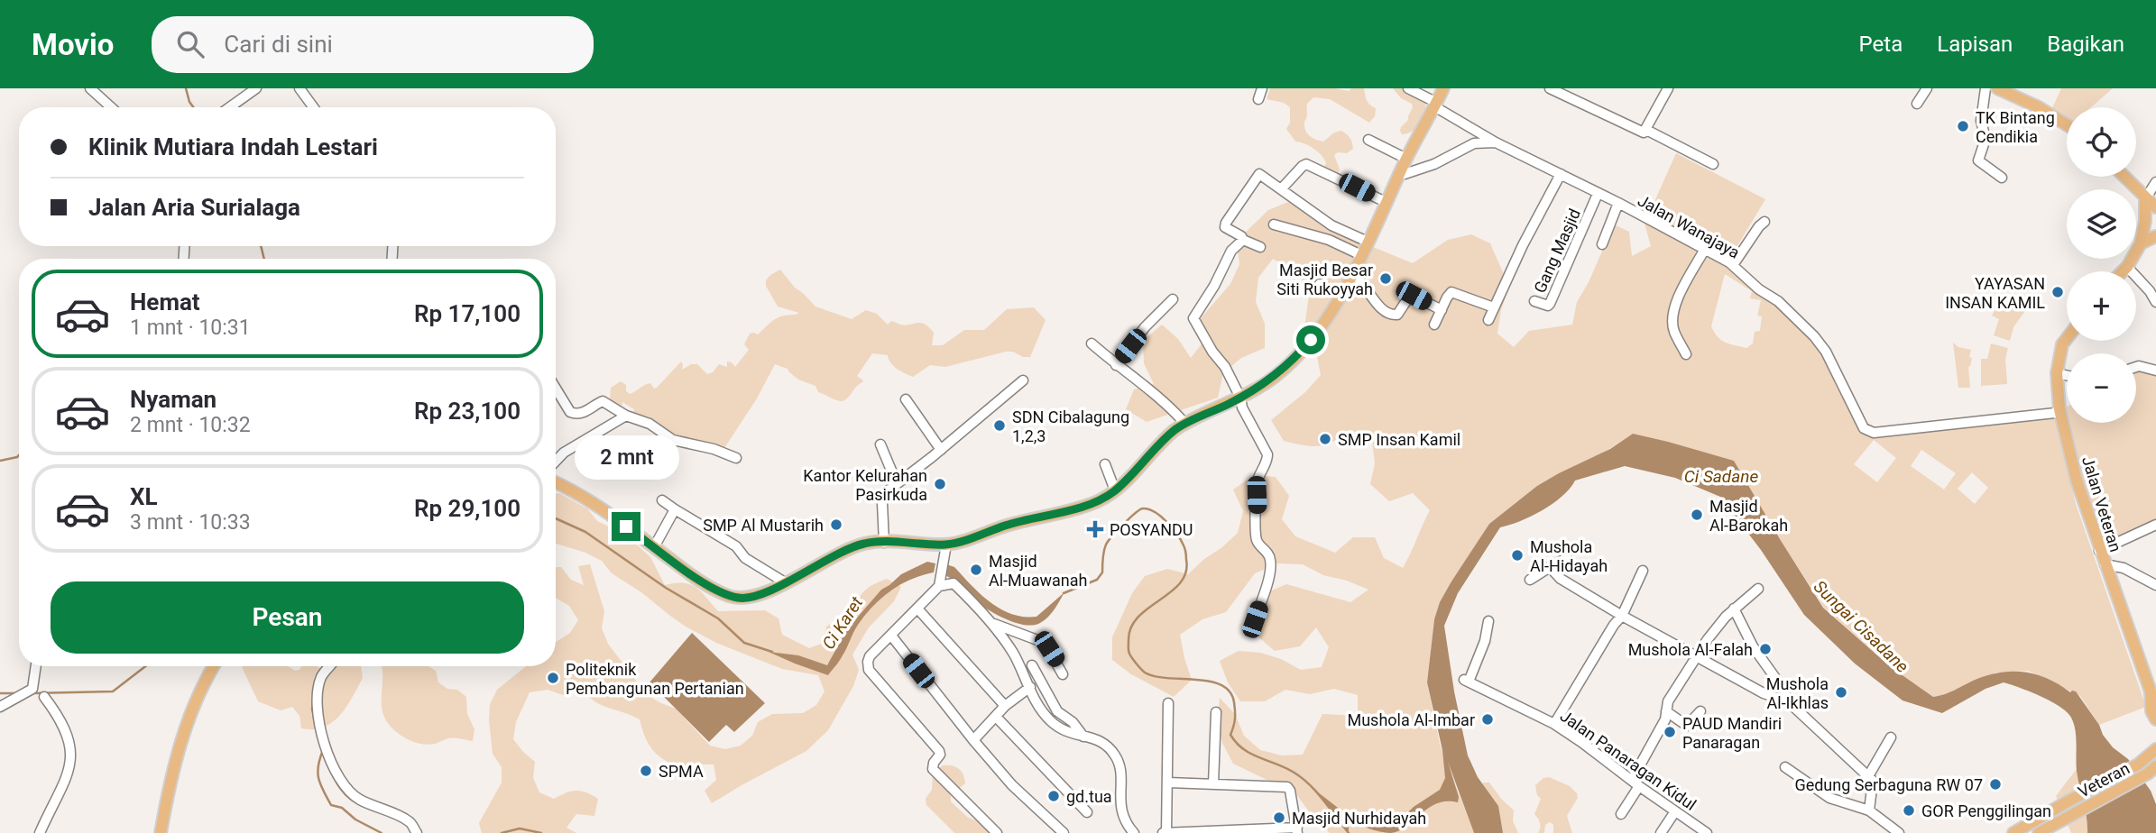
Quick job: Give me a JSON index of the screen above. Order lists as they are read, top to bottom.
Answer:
{
  "streets": {
    "main road": ["Jalan Veteran", "Veteran"],
    "street": ["Jalan Wanajaya", "Gang Masjid", "Jalan Panaragan Kidul"]
  },
  "crossings": [
    ["Jalan Wanajaya", "Gang Masjid"],
    ["Jalan Wanajaya", "Jalan Veteran"]
  ],
  "water": ["Ci Sadane", "Ci Karet", "Sungai Cisadane"],
  "places": {
    "other": [
      "TK Bintang Cendikia",
      "Masjid Besar Siti Rukoyyah",
      "YAYASAN INSAN KAMIL",
      "SDN Cibalagung 1,2,3",
      "SMP Insan Kamil",
      "Kantor Kelurahan Pasirkuda",
      "Masjid Al-Barokah",
      "SMP Al Mustarih",
      "Mushola Al-Hidayah",
      "Masjid Al-Muawanah",
      "Mushola Al-Falah",
      "Politeknik Pembangunan Pertanian",
      "Mushola Al-Ikhlas",
      "Mushola Al-Imbar",
      "PAUD Mandiri Panaragan",
      "SPMA",
      "Gedung Serbaguna RW 07",
      "gd.tua",
      "GOR Penggilingan",
      "Masjid Nurhidayah"
    ],
    "health": ["POSYANDU"]
  },
  "page": {
    "header": "Movio",
    "search": "Cari di sini",
    "nav": ["Peta", "Lapisan", "Bagikan"],
    "map_buttons": ["+", "−"],
    "banner": ["Klinik Mutiara Indah Lestari", "Jalan Aria Surialaga"],
    "list": [
      {
        "name": "Hemat",
        "note": "1 mnt · 10:31",
        "value": "Rp 17,100"
      },
      {
        "name": "Nyaman",
        "note": "2 mnt · 10:32",
        "value": "Rp 23,100"
      },
      {
        "name": "XL",
        "note": "3 mnt · 10:33",
        "value": "Rp 29,100"
      }
    ],
    "bubble": "2 mnt",
    "buttons": "Pesan"
  }
}
